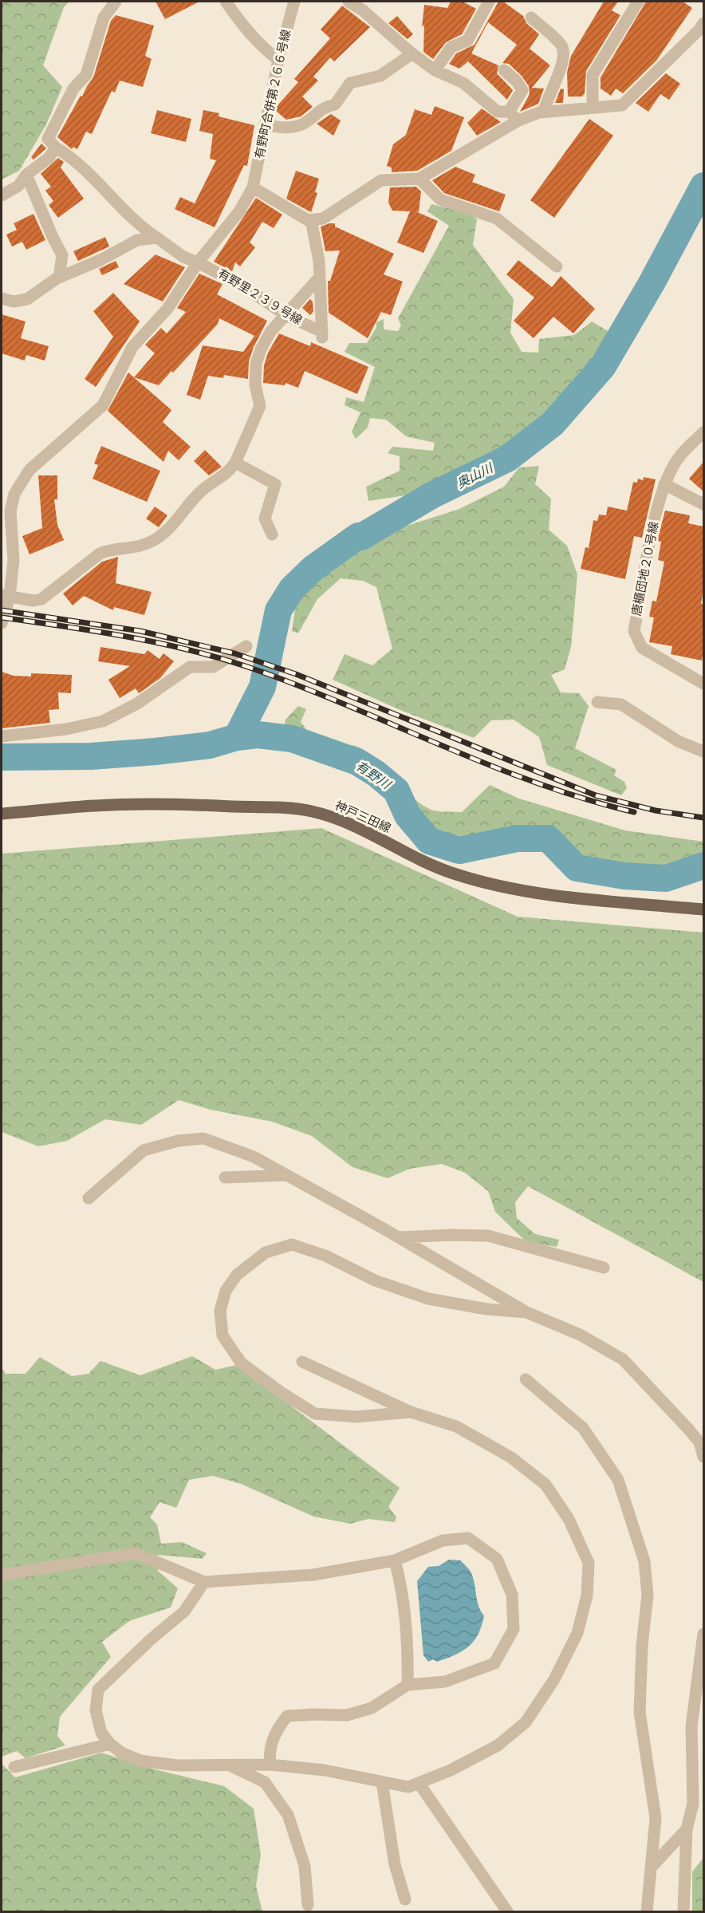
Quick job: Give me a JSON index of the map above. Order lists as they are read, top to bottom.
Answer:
{
  "streets": {
    "main road": ["神戸三田線"],
    "street": ["有野町合併第２６６号線", "有野里２３９号線", "唐櫃団地２０号線"]
  },
  "crossings": [
    ["有野町合併第２６６号線", "有野里２３９号線"]
  ],
  "water": ["奥山川", "有野川"]
}
